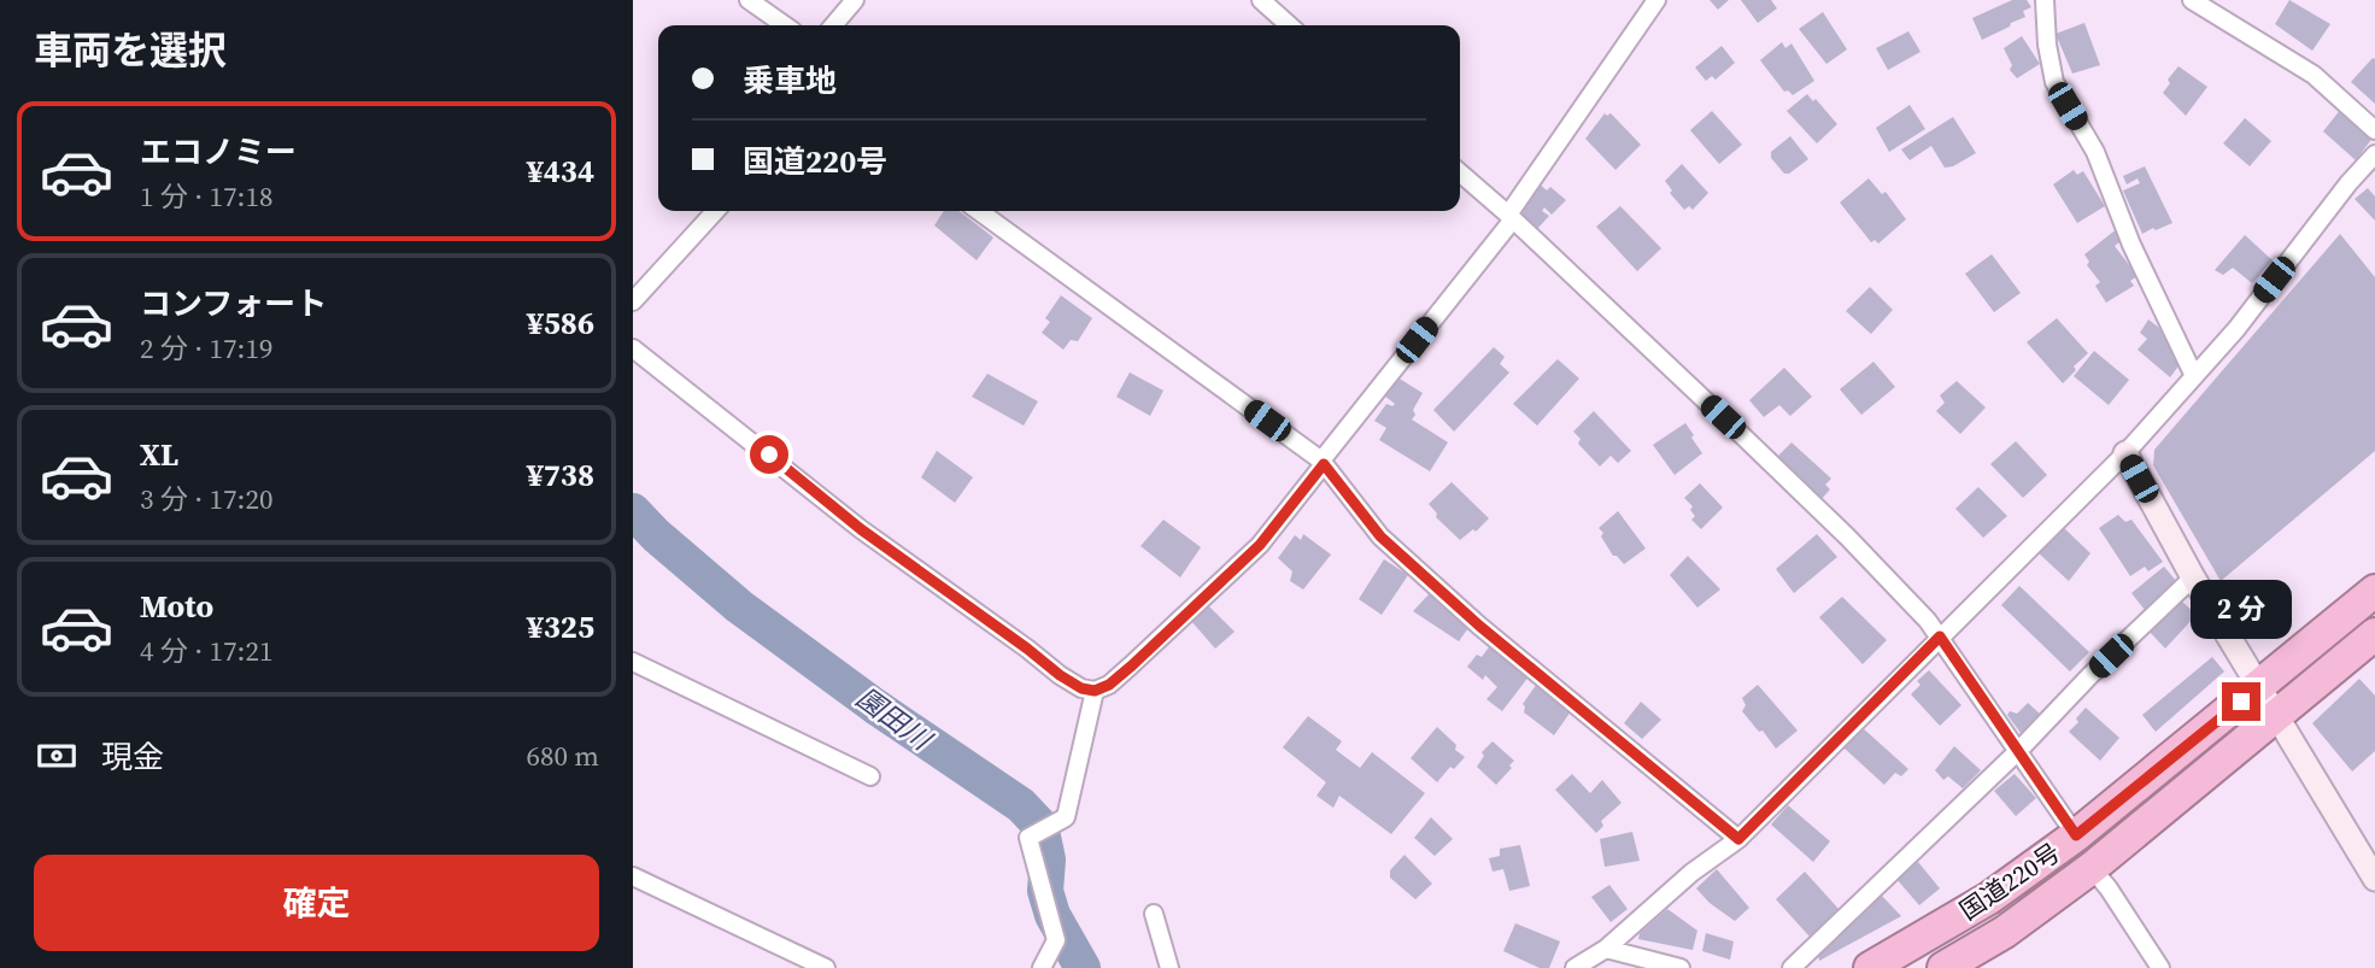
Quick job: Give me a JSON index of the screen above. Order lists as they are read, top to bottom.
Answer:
{
  "streets": {
    "highway": ["国道220号"]
  },
  "water": ["園田川"],
  "page": {
    "heading": "車両を選択",
    "banner": ["乗車地", "国道220号"],
    "list": [
      {
        "name": "エコノミー",
        "note": "1 分 · 17:18",
        "value": "¥434"
      },
      {
        "name": "コンフォート",
        "note": "2 分 · 17:19",
        "value": "¥586"
      },
      {
        "name": "XL",
        "note": "3 分 · 17:20",
        "value": "¥738"
      },
      {
        "name": "Moto",
        "note": "4 分 · 17:21",
        "value": "¥325"
      }
    ],
    "bubble": "2 分",
    "pay": ["現金", "680 m"],
    "buttons": "確定"
  }
}
